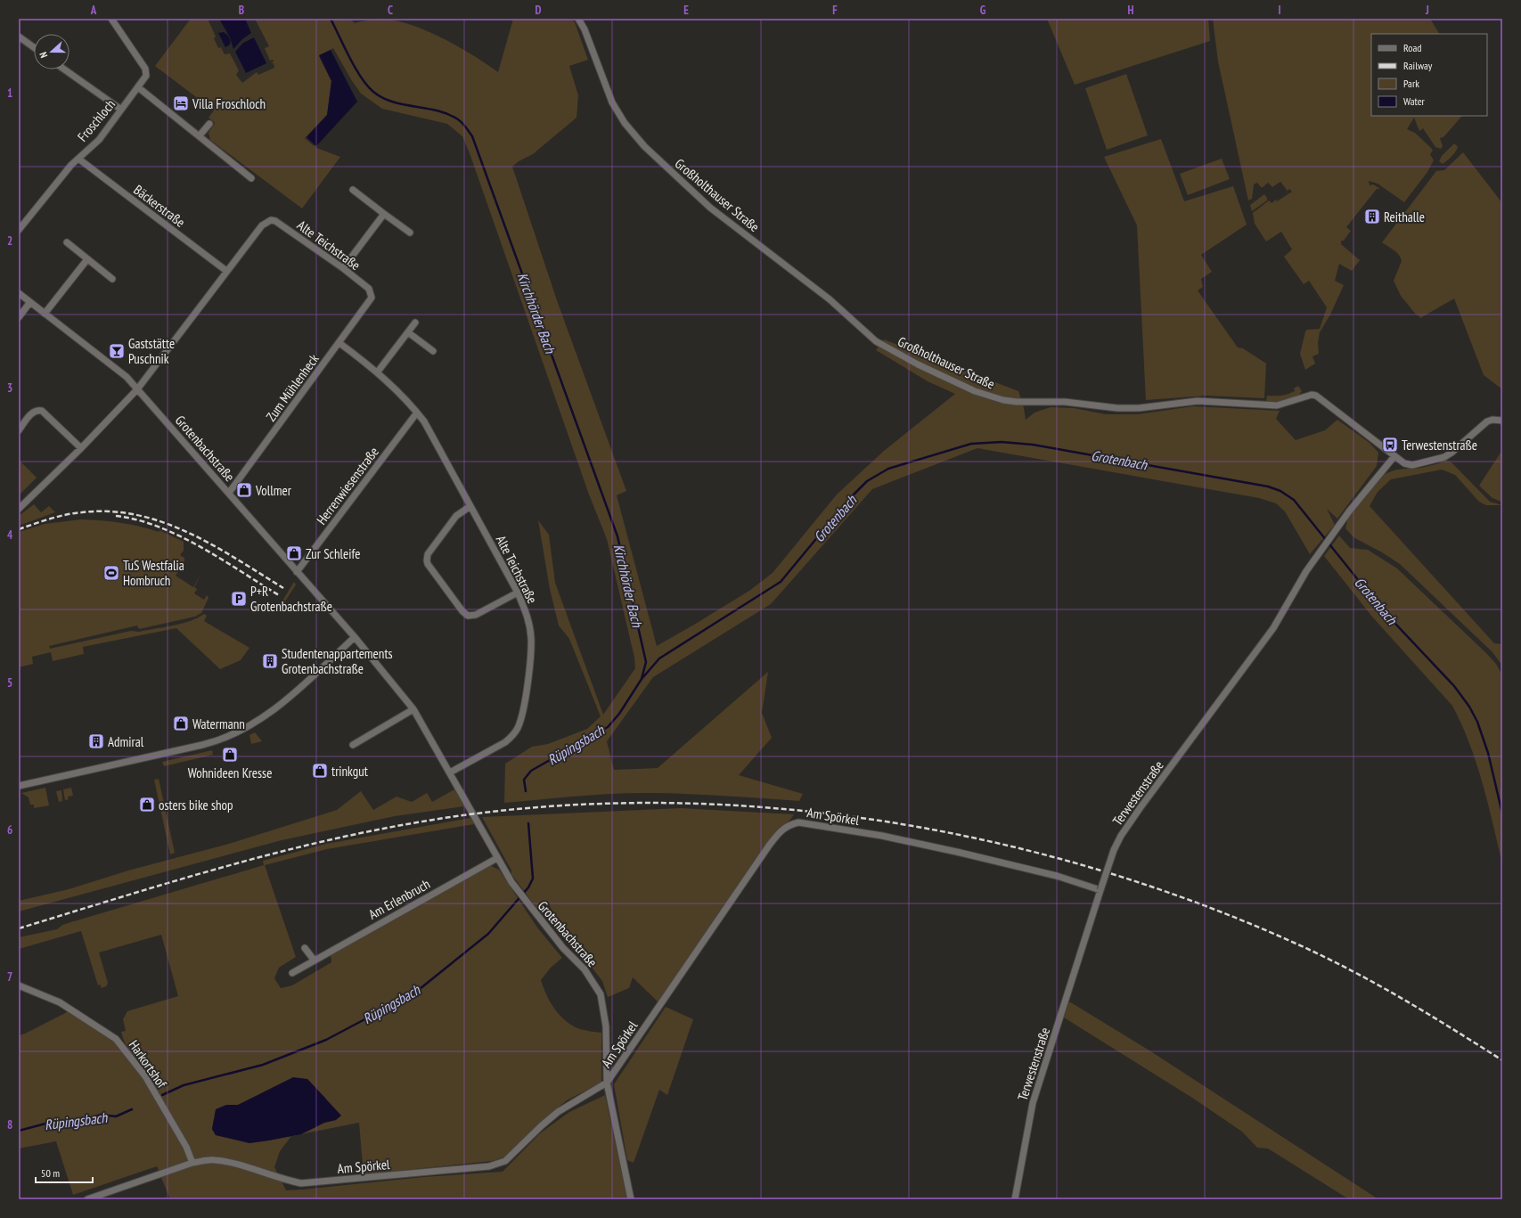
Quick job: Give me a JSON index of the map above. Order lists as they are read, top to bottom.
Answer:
{
  "streets": {
    "street": [
      "Froschloch",
      "Großholthauser Straße",
      "Bäckerstraße",
      "Alte Teichstraße",
      "Zum Mühlenheck",
      "Grotenbachstraße",
      "Herrenwiesenstraße",
      "Terwestenstraße",
      "Am Spörkel",
      "Am Erlenbruch",
      "Harkortshof"
    ]
  },
  "crossings": [
    ["Froschloch", "Bäckerstraße"],
    ["Großholthauser Straße", "Terwestenstraße"],
    ["Bäckerstraße", "Alte Teichstraße"],
    ["Alte Teichstraße", "Zum Mühlenheck"],
    ["Alte Teichstraße", "Grotenbachstraße"],
    ["Alte Teichstraße", "Herrenwiesenstraße"],
    ["Zum Mühlenheck", "Grotenbachstraße"],
    ["Grotenbachstraße", "Herrenwiesenstraße"],
    ["Grotenbachstraße", "Am Spörkel"],
    ["Grotenbachstraße", "Am Erlenbruch"],
    ["Terwestenstraße", "Am Spörkel"],
    ["Am Spörkel", "Harkortshof"]
  ],
  "water": ["Kirchhörder Bach", "Grotenbach", "Rüpingsbach"],
  "places": {
    "hotel": ["Villa Froschloch"],
    "building": ["Reithalle", "Studentenappartements Grotenbachstraße", "Admiral"],
    "bar": ["Gaststätte Puschnik"],
    "bus stop": ["Terwestenstraße"],
    "shop": [
      "Vollmer",
      "Zur Schleife",
      "Watermann",
      "Wohnideen Kresse",
      "trinkgut",
      "osters bike shop"
    ],
    "sports": ["TuS Westfalia Hombruch"],
    "parking": ["P+R Grotenbachstraße"]
  },
  "legend": [
    "Road",
    "Railway",
    "Park",
    "Water"
  ],
  "scale_bar": "50 m",
  "north": "left",
  "grid": {
    "columns": [
      "A",
      "B",
      "C",
      "D",
      "E",
      "F",
      "G",
      "H",
      "I",
      "J"
    ],
    "rows": [
      "1",
      "2",
      "3",
      "4",
      "5",
      "6",
      "7",
      "8"
    ]
  }
}
